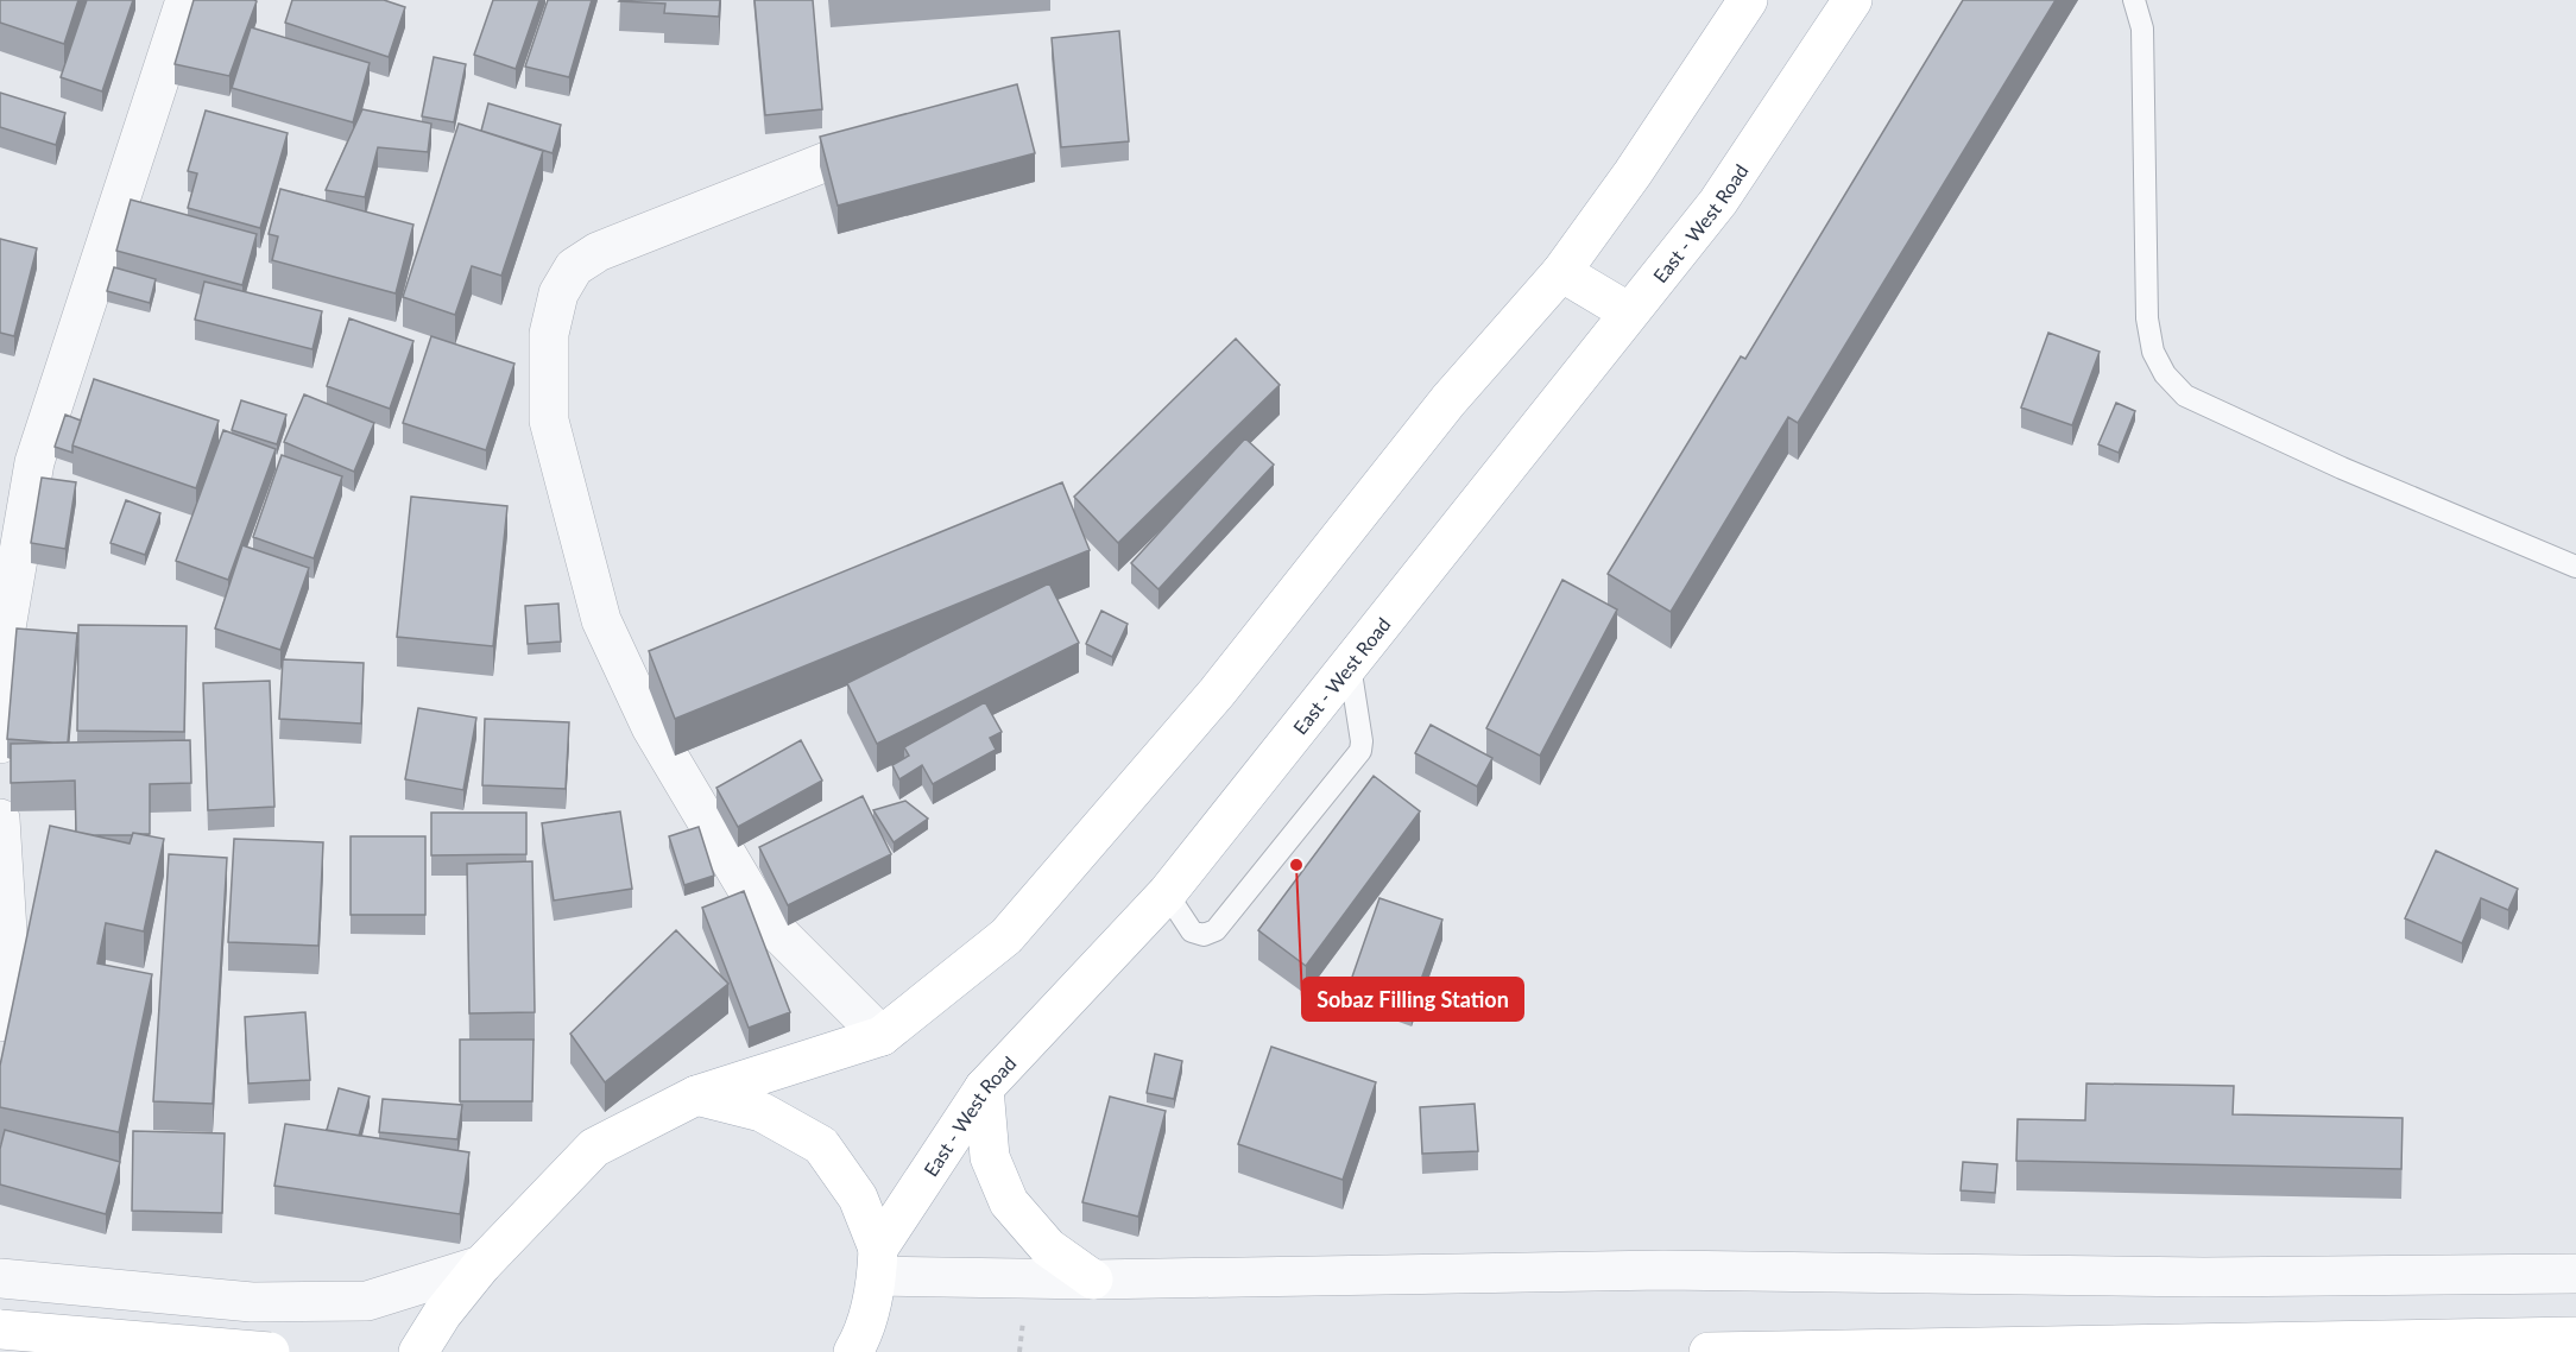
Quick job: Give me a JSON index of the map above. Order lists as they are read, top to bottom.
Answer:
{
  "streets": {
    "main road": ["East - West Road"]
  },
  "places": ["Sobaz Filling Station"]
}
